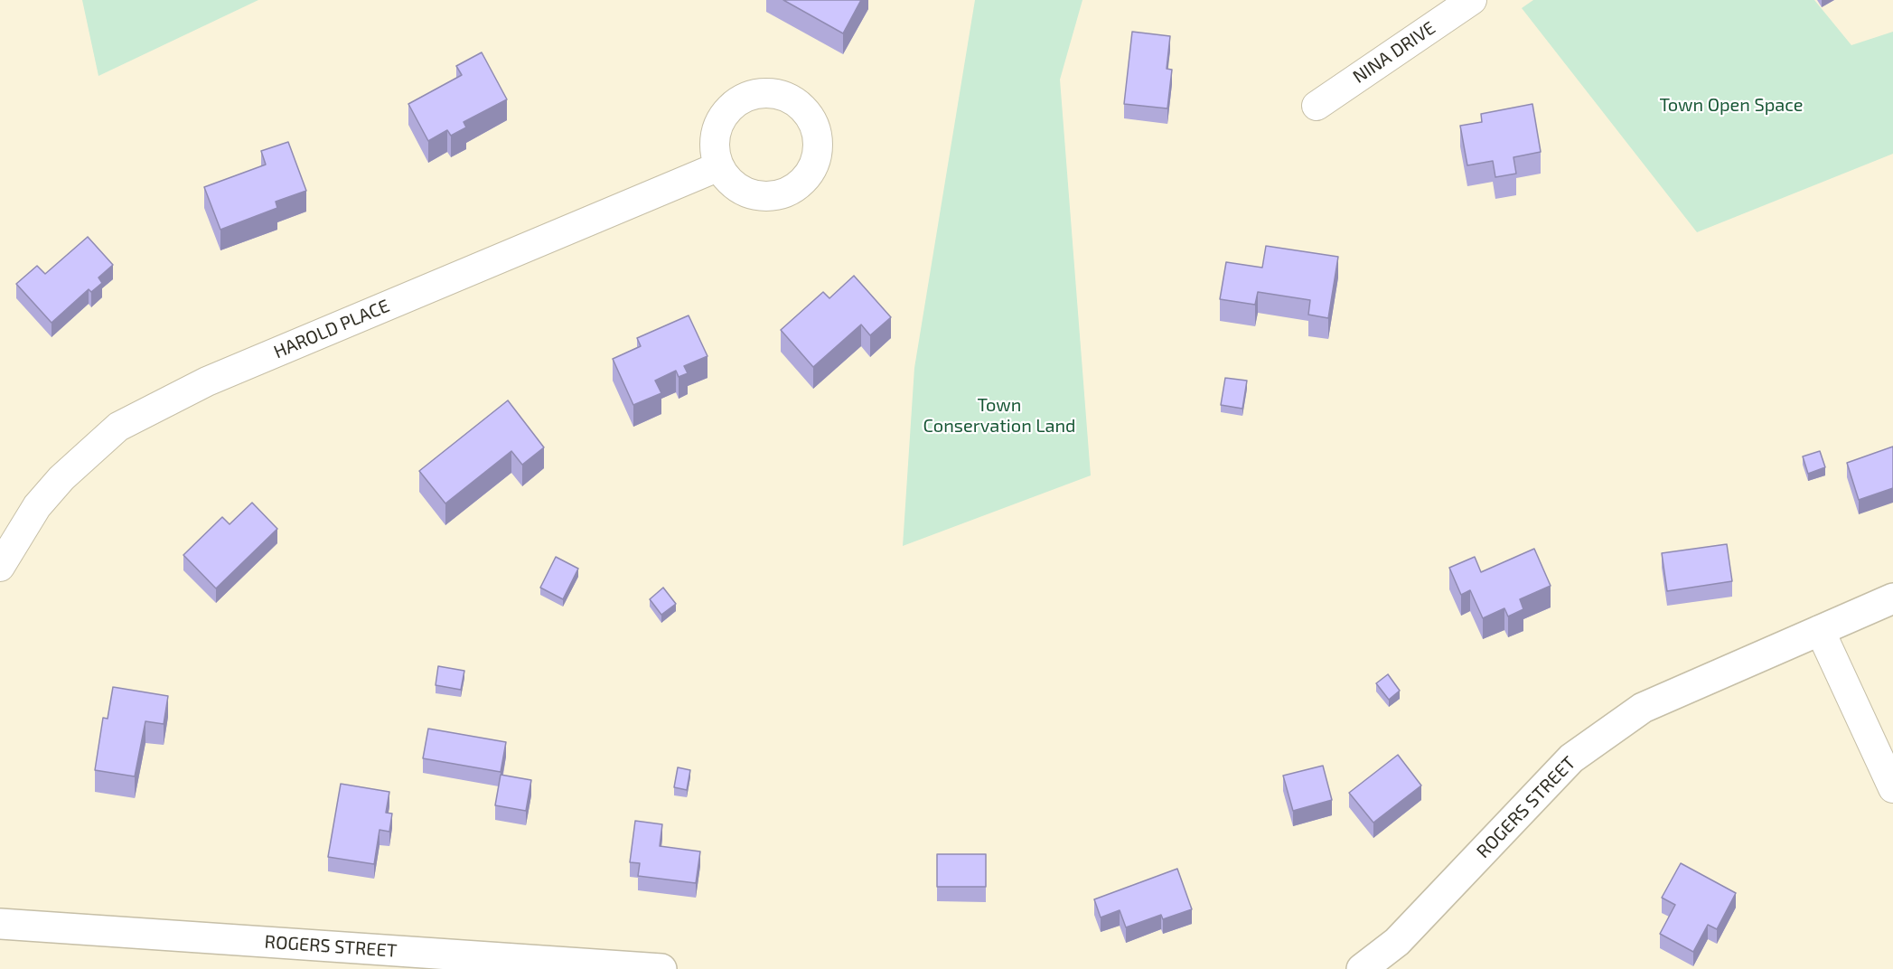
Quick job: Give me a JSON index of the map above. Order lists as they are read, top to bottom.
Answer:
{
  "streets": {
    "street": ["NINA DRIVE", "HAROLD PLACE", "ROGERS STREET"]
  },
  "parks": ["Town Open Space", "Town Conservation Land"]
}
